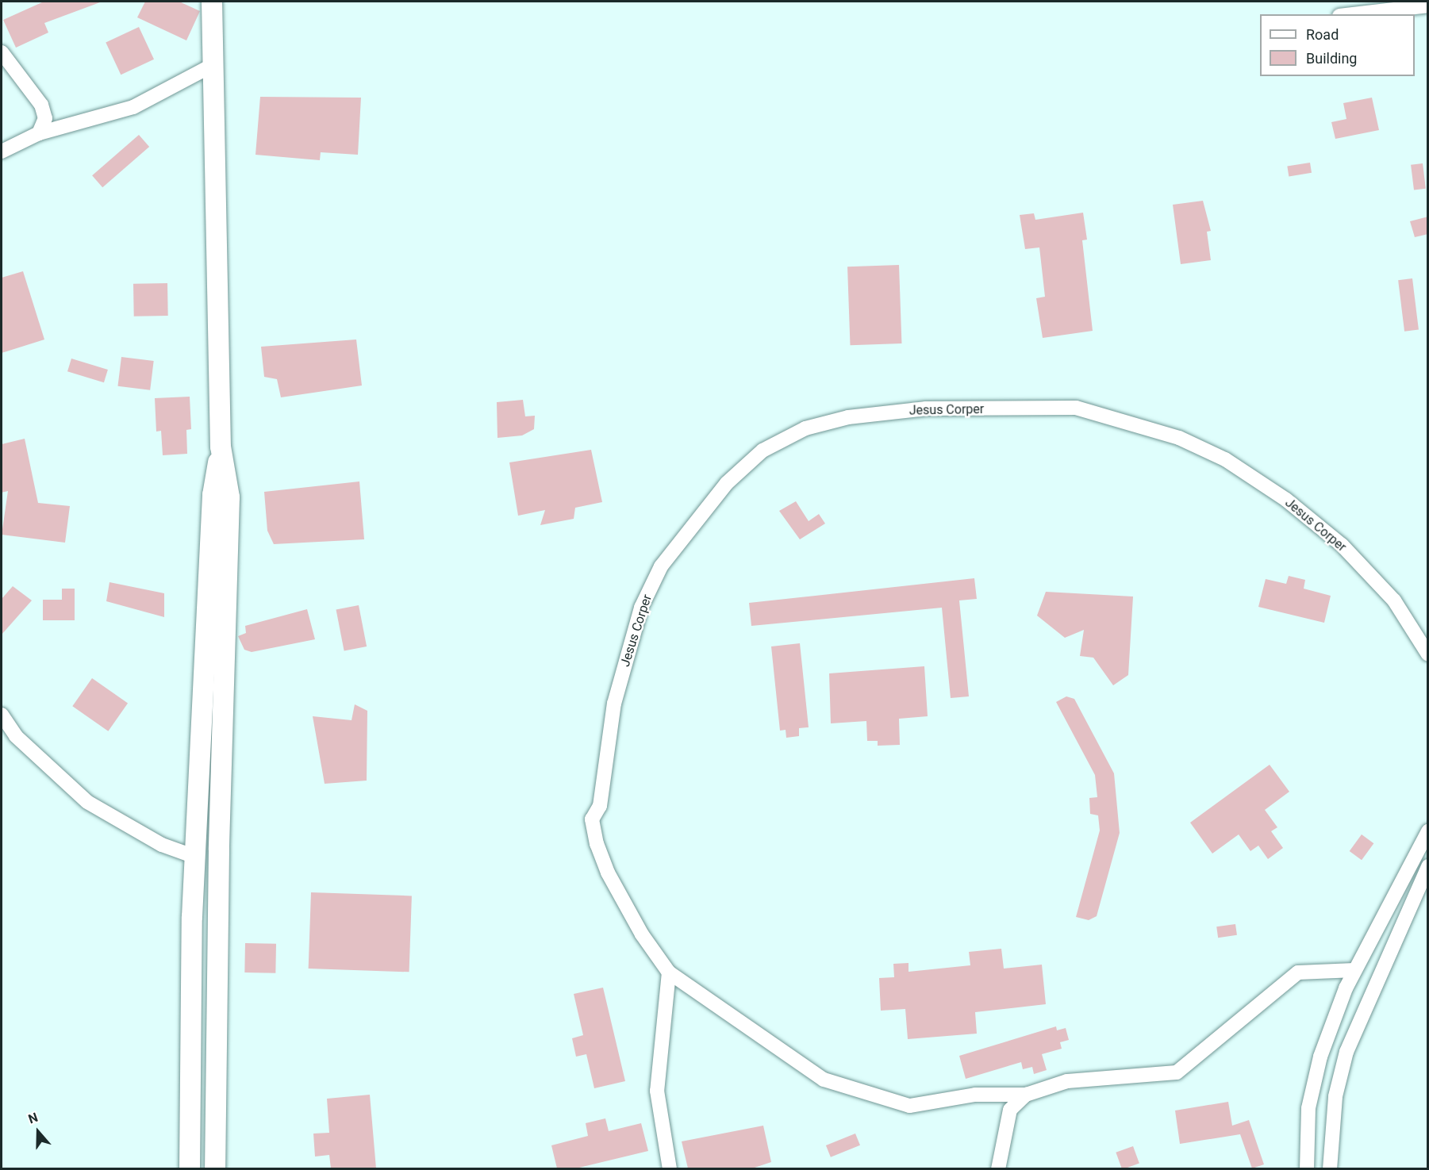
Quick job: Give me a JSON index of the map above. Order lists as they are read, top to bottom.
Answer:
{
  "streets": {
    "street": ["Jesus Corper"]
  },
  "legend": ["Road", "Building"],
  "north": "top"
}
